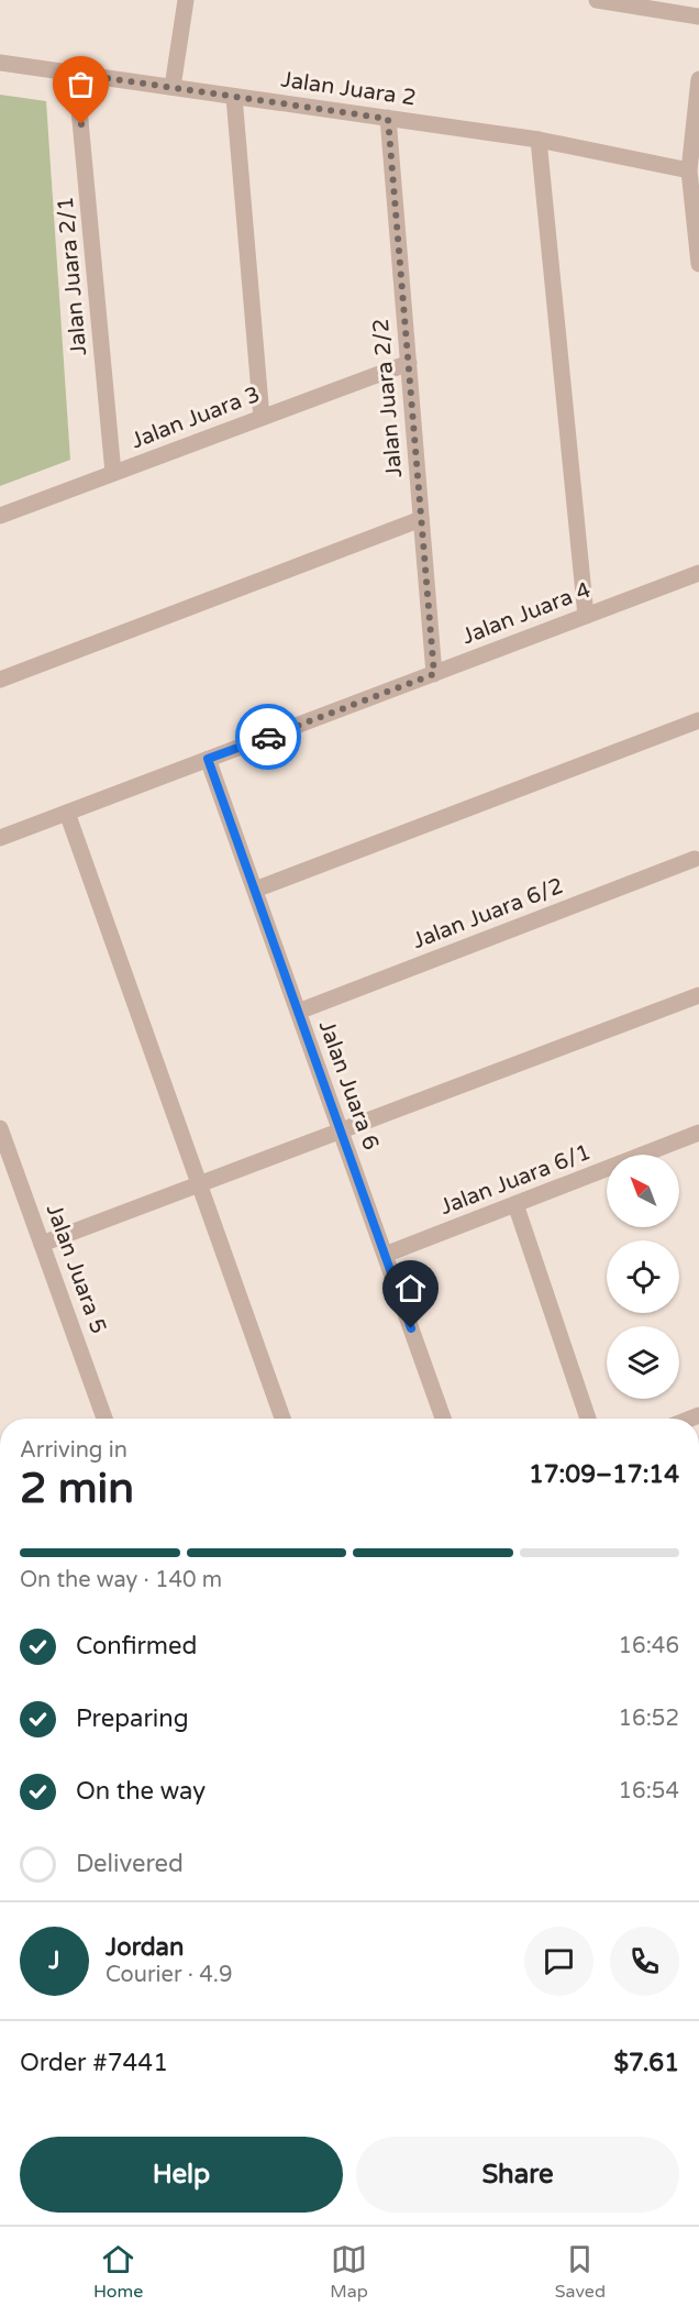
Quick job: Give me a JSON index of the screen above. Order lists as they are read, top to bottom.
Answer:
{
  "streets": {
    "street": [
      "Jalan Juara 2",
      "Jalan Juara 2/1",
      "Jalan Juara 2/2",
      "Jalan Juara 3",
      "Jalan Juara 4",
      "Jalan Juara 6/2",
      "Jalan Juara 6",
      "Jalan Juara 6/1",
      "Jalan Juara 5"
    ]
  },
  "crossings": [
    ["Jalan Juara 2", "Jalan Juara 2/1"],
    ["Jalan Juara 2", "Jalan Juara 2/2"],
    ["Jalan Juara 2/1", "Jalan Juara 3"],
    ["Jalan Juara 2/2", "Jalan Juara 3"],
    ["Jalan Juara 2/2", "Jalan Juara 4"],
    ["Jalan Juara 4", "Jalan Juara 6"],
    ["Jalan Juara 6/2", "Jalan Juara 6"],
    ["Jalan Juara 6", "Jalan Juara 6/1"]
  ],
  "north": "top left",
  "page": {
    "heading": ["2 min", "Arriving in", "17:09–17:14"],
    "panel": [
      "Jordan",
      "Courier · 4.9",
      "Order #7441",
      "$7.61"
    ],
    "bar": "On the way · 140 m",
    "list": [
      ["Confirmed", "16:46"],
      ["Preparing", "16:52"],
      ["On the way", "16:54"],
      "Delivered"
    ],
    "round": "J",
    "buttons": ["Help", "Share"],
    "tabs": ["Home", "Map", "Saved"]
  }
}
